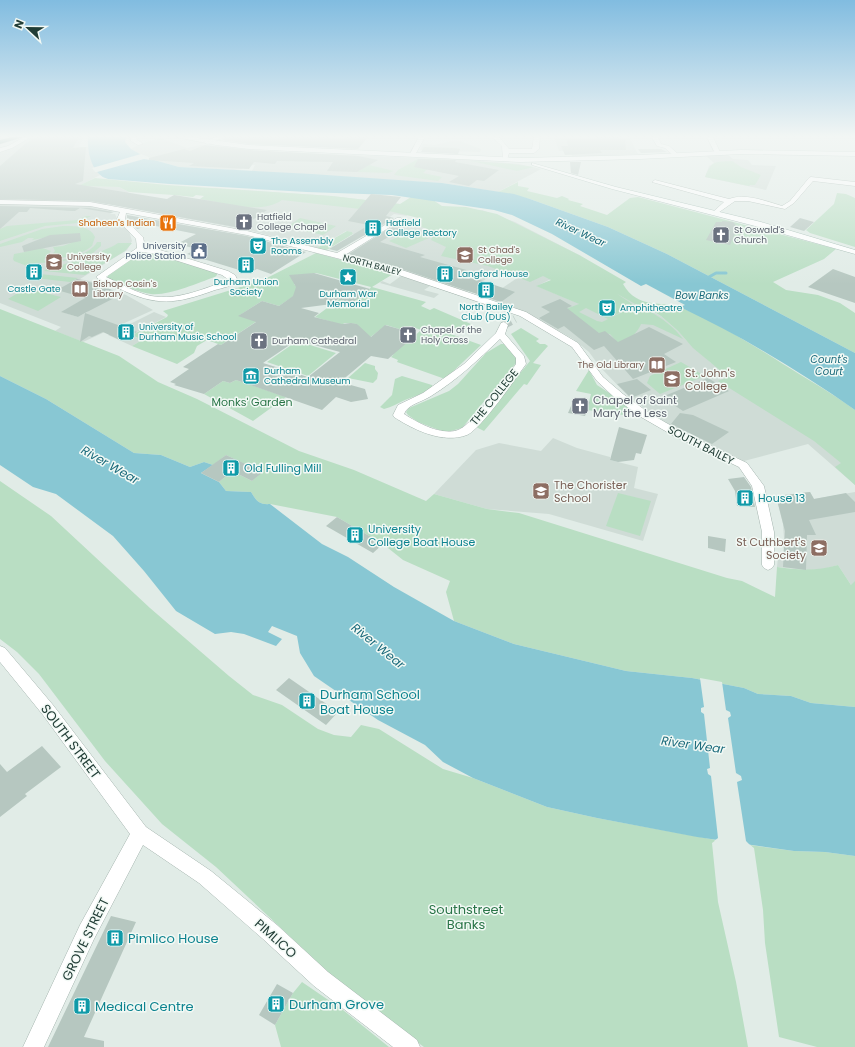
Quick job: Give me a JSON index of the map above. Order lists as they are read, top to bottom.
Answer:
{
  "streets": {
    "street": [
      "NORTH BAILEY",
      "THE COLLEGE",
      "SOUTH BAILEY",
      "SOUTH STREET",
      "PIMLICO",
      "GROVE STREET"
    ]
  },
  "crossings": [
    ["NORTH BAILEY", "SOUTH BAILEY"],
    ["SOUTH STREET", "PIMLICO"],
    ["SOUTH STREET", "GROVE STREET"],
    ["PIMLICO", "GROVE STREET"]
  ],
  "water": ["River Wear", "Bow Banks", "Count's Court"],
  "parks": ["Monks' Garden", "Southstreet Banks"],
  "places": {
    "church": [
      "Hatfield College Chapel",
      "St Oswald's Church",
      "Chapel of the Holy Cross",
      "Durham Cathedral",
      "Chapel of Saint Mary the Less"
    ],
    "restaurant": ["Shaheen's Indian"],
    "building": [
      "Hatfield College Rectory",
      "Durham Union Society",
      "Castle Gate",
      "Langford House",
      "North Bailey Club (DUS)",
      "University of Durham Music School",
      "Old Fulling Mill",
      "House 13",
      "University College Boat House",
      "Durham School Boat House",
      "Pimlico House",
      "Durham Grove",
      "Medical Centre"
    ],
    "theatre": ["The Assembly Rooms", "Amphitheatre"],
    "public building": ["University Police Station"],
    "school or university": [
      "St Chad's College",
      "University College",
      "St. John's College",
      "The Chorister School",
      "St Cuthbert's Society"
    ],
    "place": ["Durham War Memorial"],
    "library": ["Bishop Cosin's Library", "The Old Library"],
    "museum": ["Durham Cathedral Museum"]
  },
  "north": "left"
}
